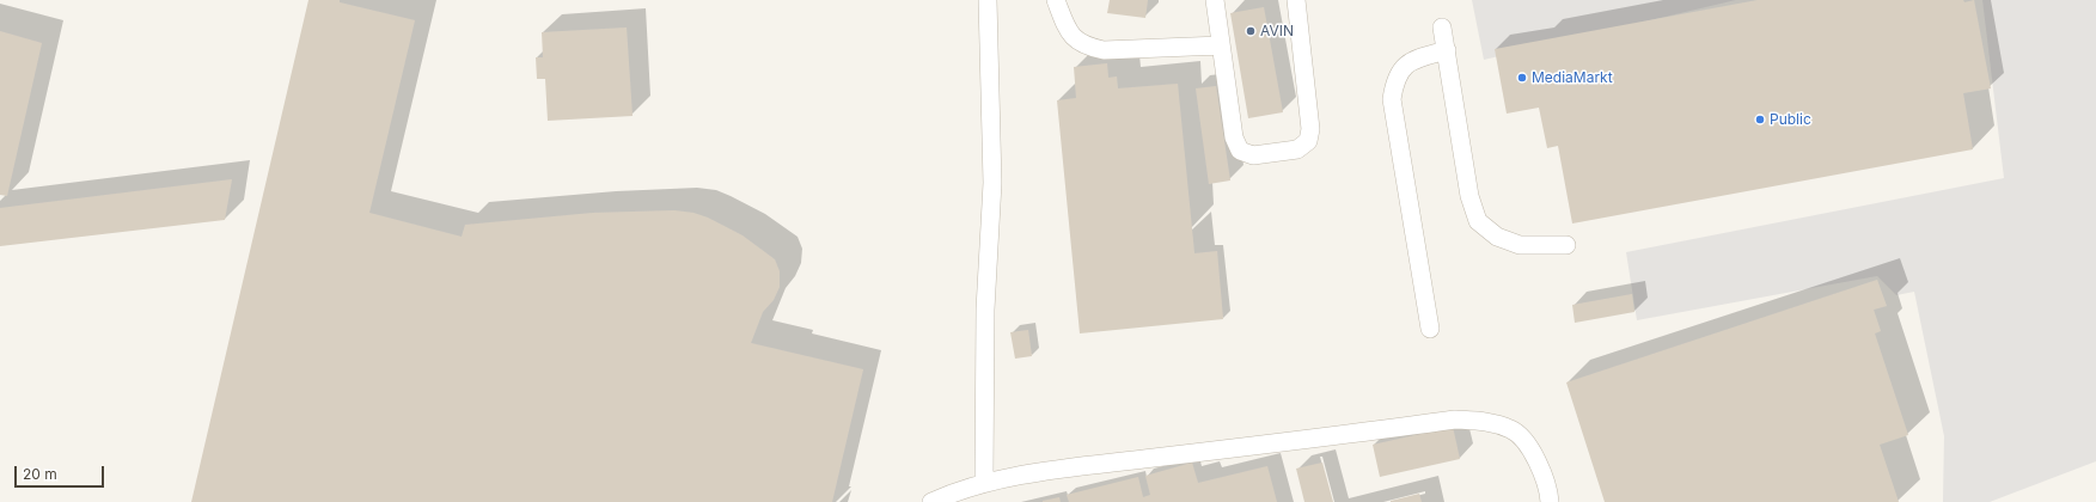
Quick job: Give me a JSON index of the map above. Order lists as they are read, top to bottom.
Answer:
{
  "places": ["AVIN", "MediaMarkt", "Public"],
  "scale_bar": "20 m"
}
